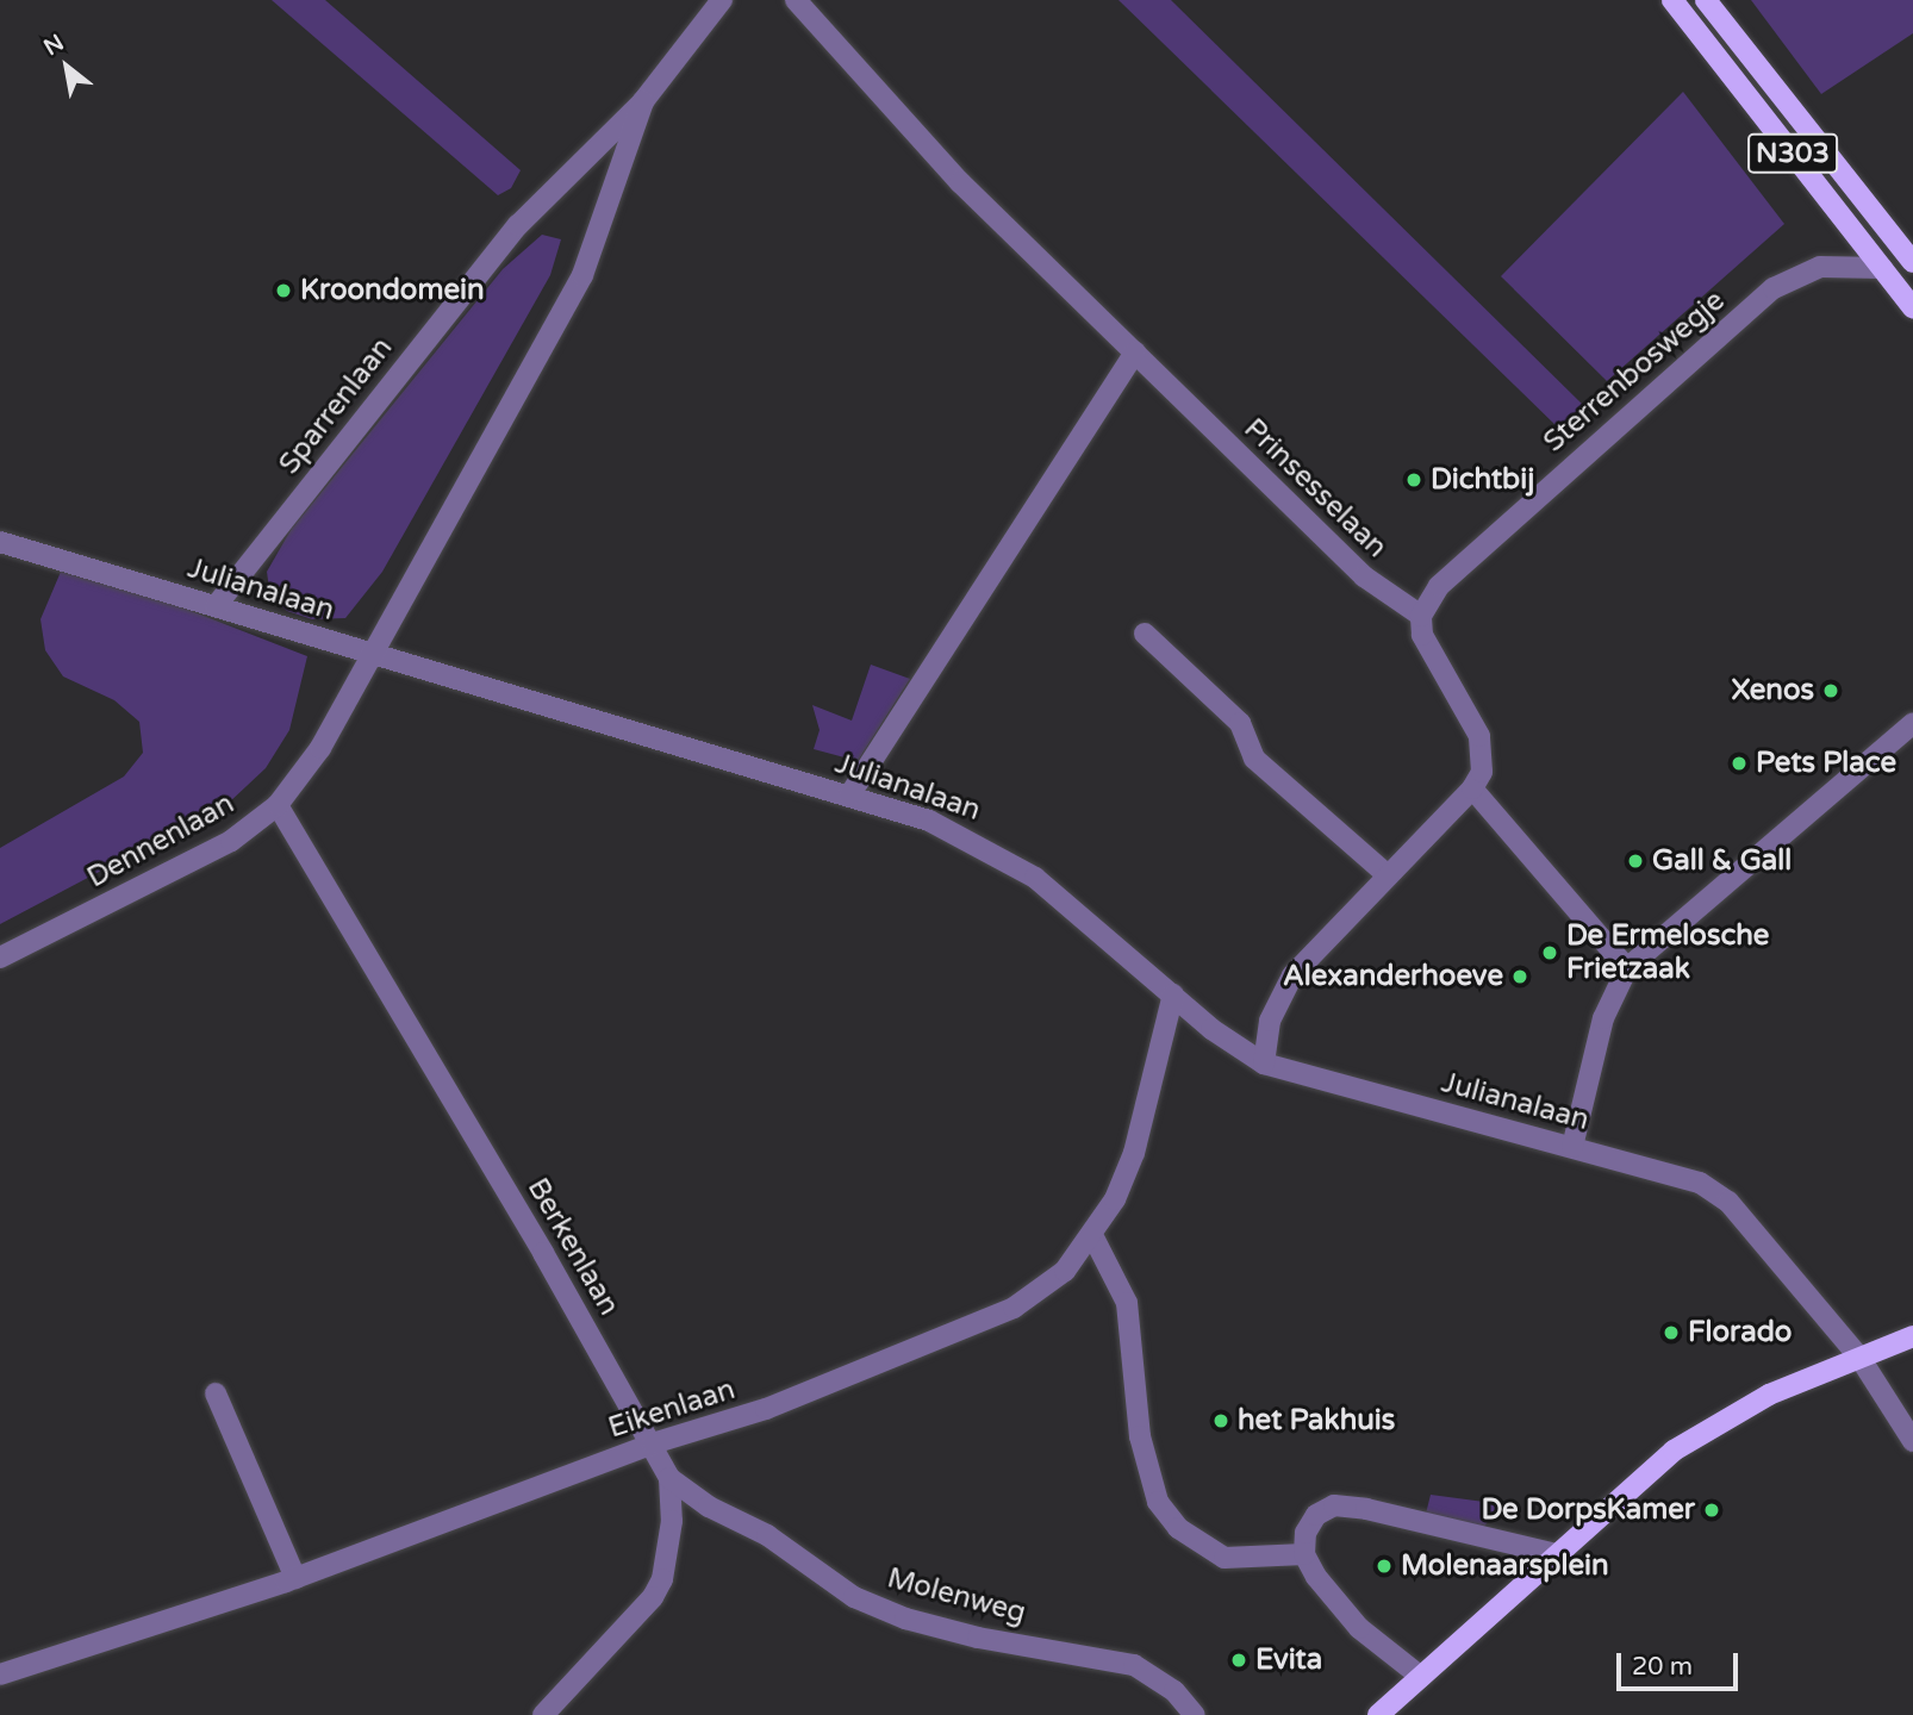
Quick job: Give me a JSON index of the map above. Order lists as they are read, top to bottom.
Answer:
{
  "streets": {
    "main road": ["N303"],
    "street": [
      "Sterrenboswegje",
      "Sparrenlaan",
      "Prinsesselaan",
      "Julianalaan",
      "Dennenlaan",
      "Berkenlaan",
      "Eikenlaan",
      "Molenweg"
    ]
  },
  "crossings": [
    ["N303", "Sterrenboswegje"],
    ["Sterrenboswegje", "Prinsesselaan"],
    ["Sparrenlaan", "Julianalaan"],
    ["Sparrenlaan", "Dennenlaan"],
    ["Julianalaan", "Dennenlaan"],
    ["Julianalaan", "Eikenlaan"],
    ["Dennenlaan", "Berkenlaan"],
    ["Berkenlaan", "Eikenlaan"],
    ["Berkenlaan", "Molenweg"]
  ],
  "places": [
    "Kroondomein",
    "Dichtbij",
    "Xenos",
    "Pets Place",
    "Gall & Gall",
    "De Ermelosche Frietzaak",
    "Alexanderhoeve",
    "Florado",
    "het Pakhuis",
    "De DorpsKamer",
    "Molenaarsplein",
    "Evita"
  ],
  "scale_bar": "20 m",
  "north": "top left"
}
